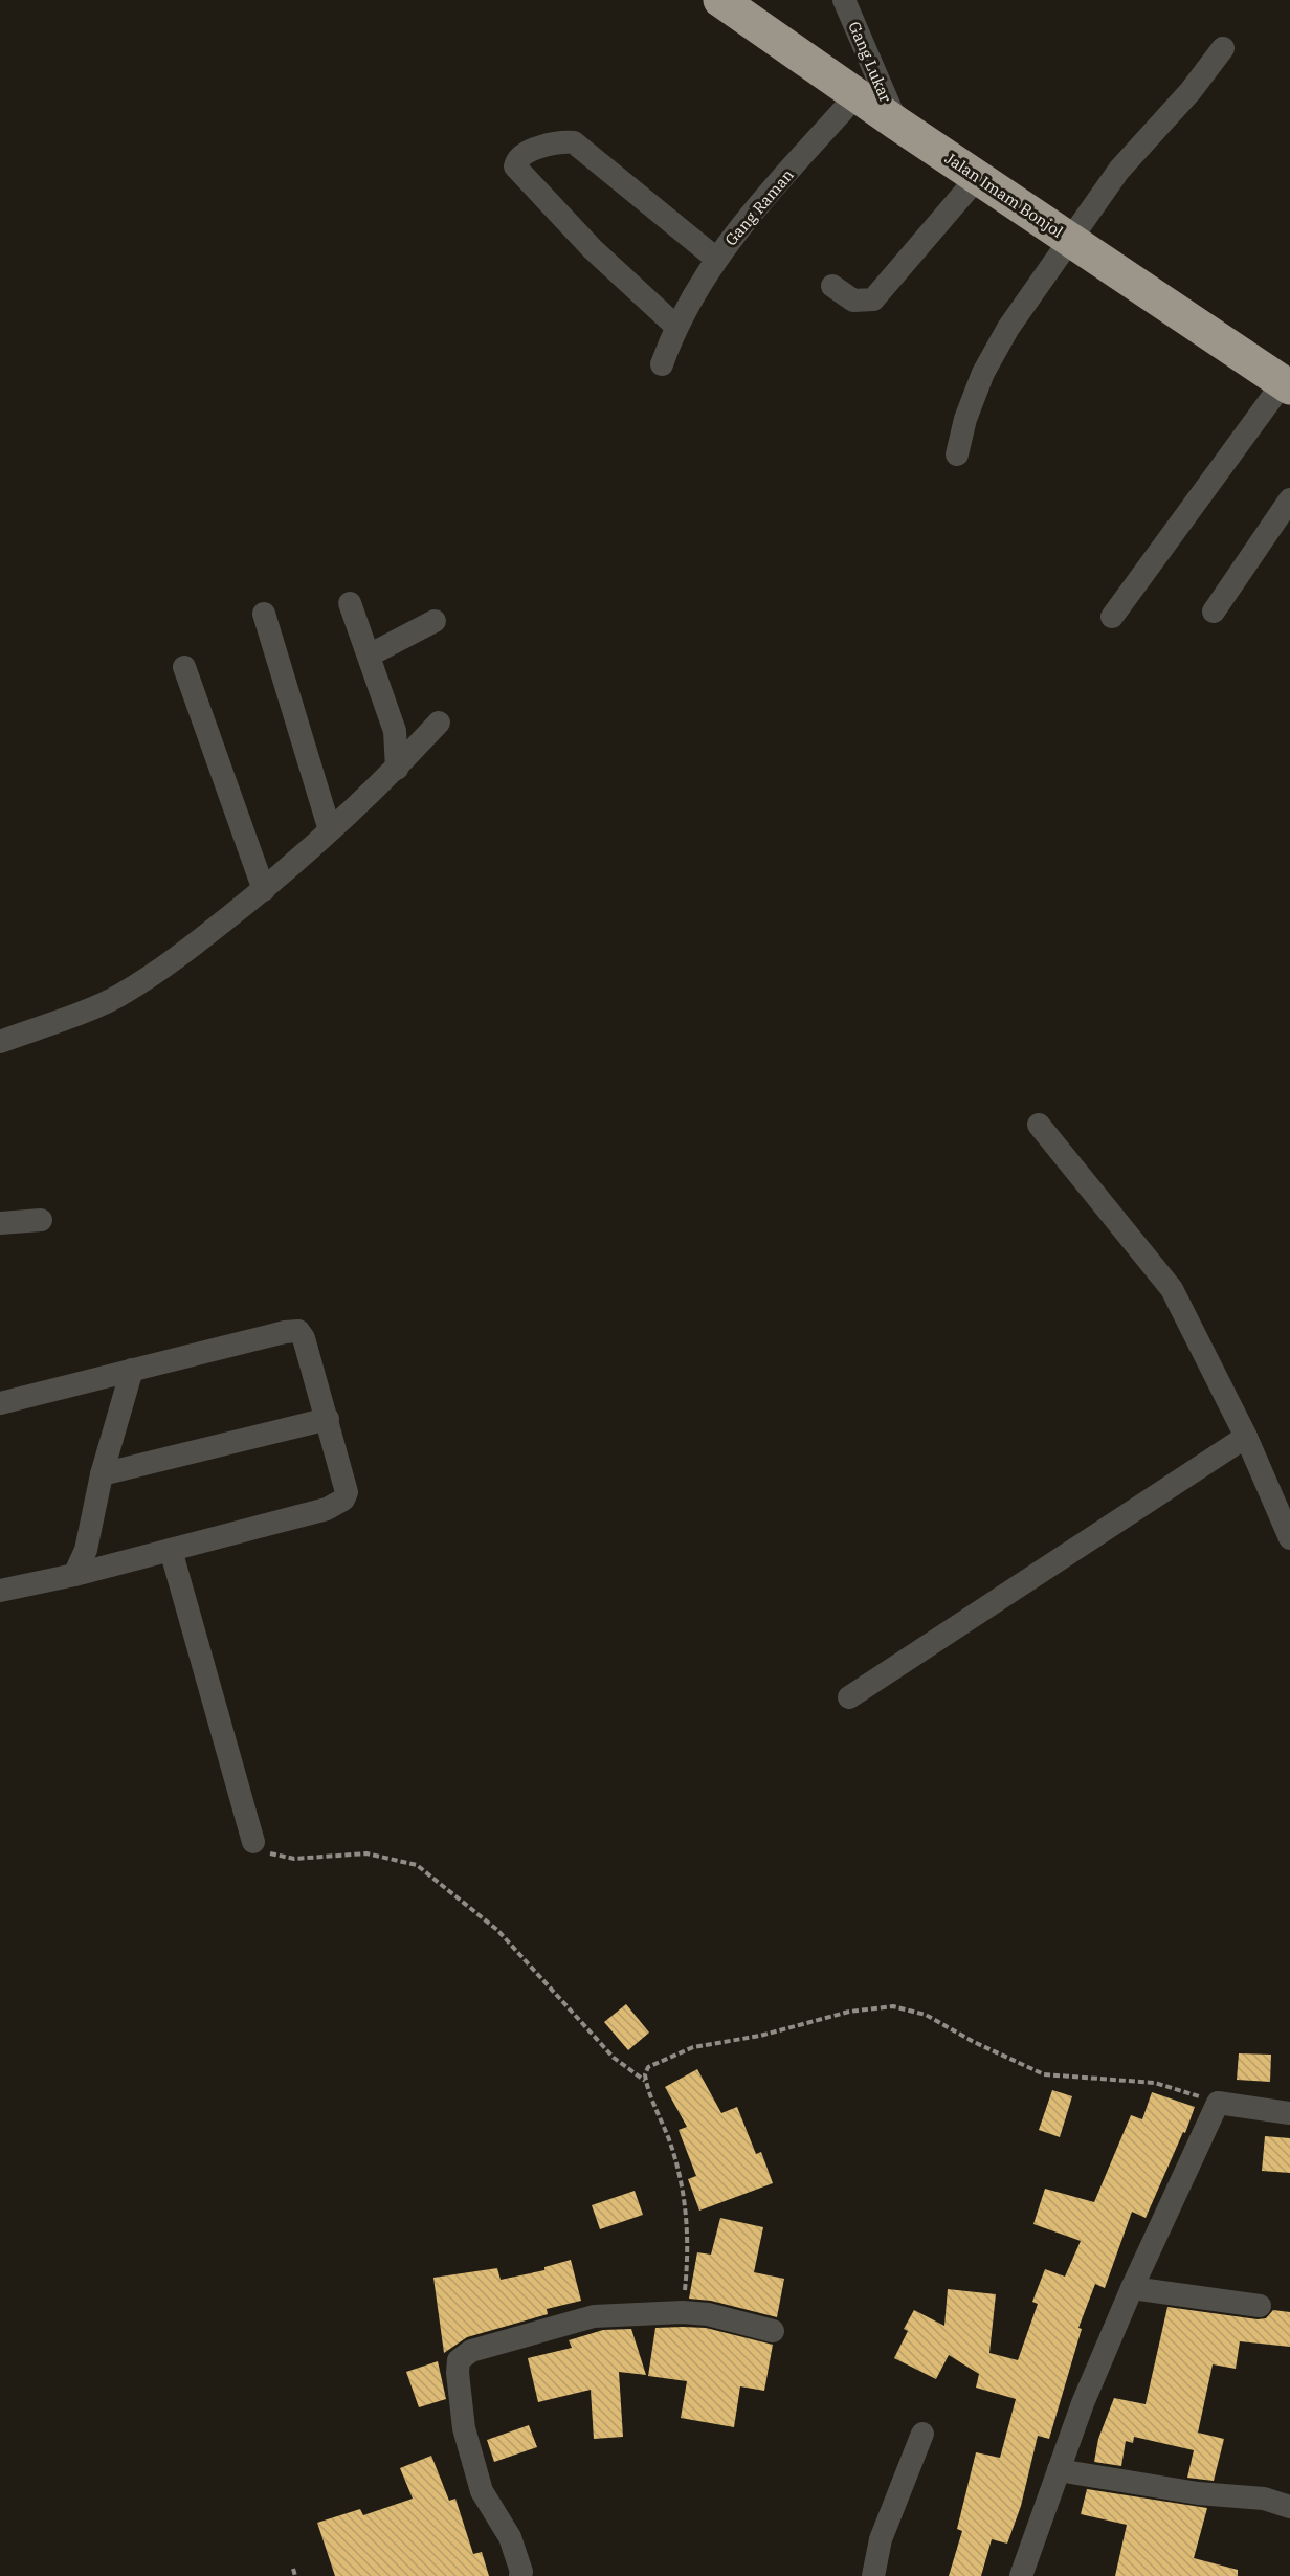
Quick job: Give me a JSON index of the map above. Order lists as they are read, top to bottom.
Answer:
{
  "streets": {
    "highway": ["Jalan Imam Bonjol"],
    "street": ["Gang Lukar", "Gang Raman"]
  },
  "crossings": [
    ["Gang Lukar", "Jalan Imam Bonjol"],
    ["Jalan Imam Bonjol", "Gang Raman"]
  ]
}
